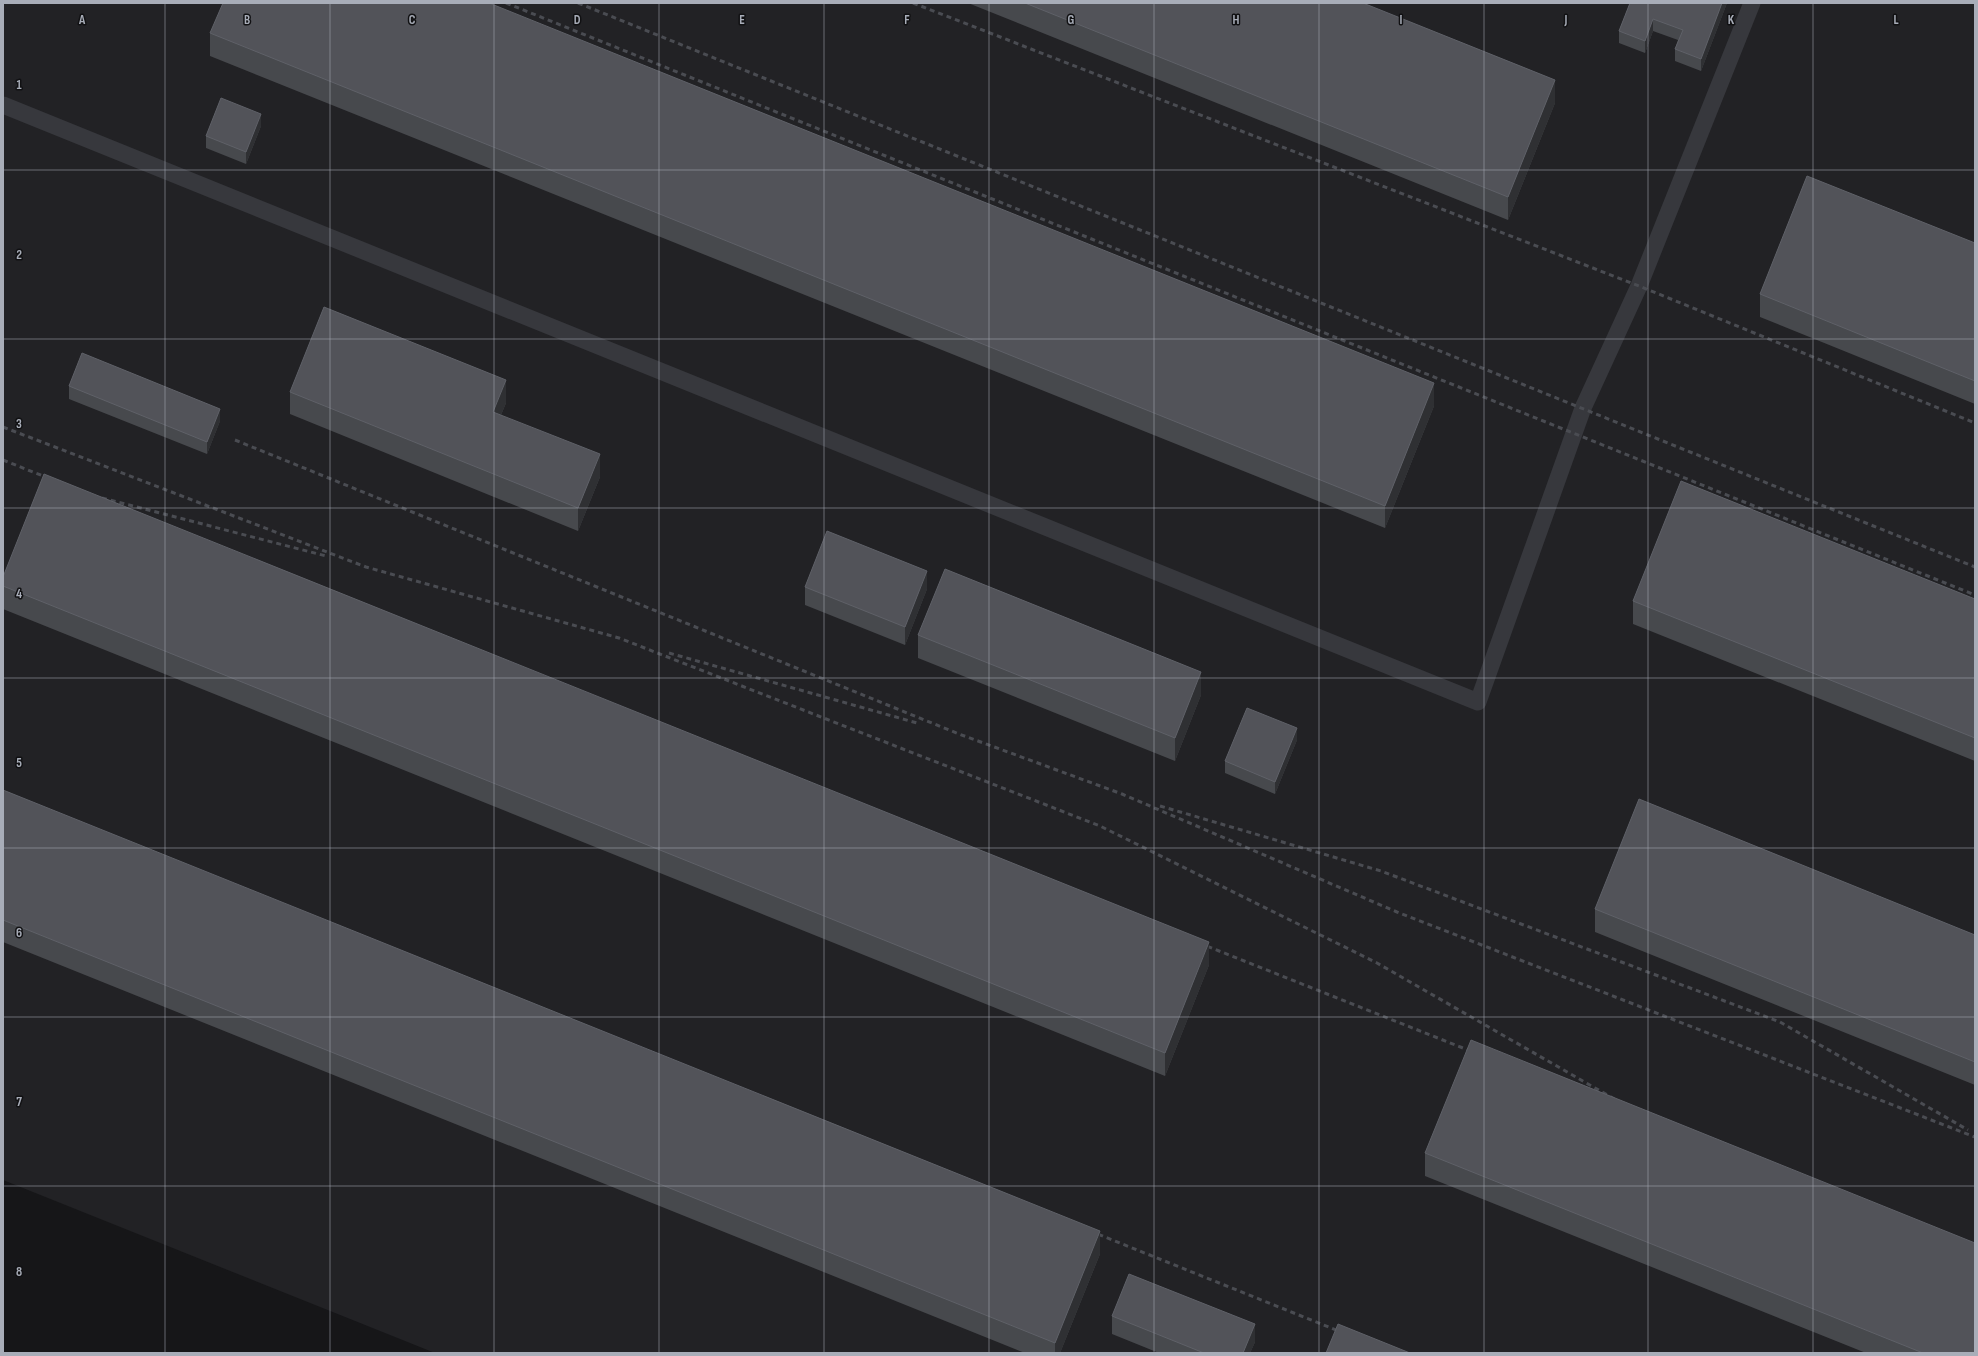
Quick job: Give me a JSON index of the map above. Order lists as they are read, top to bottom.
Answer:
{
  "grid": {
    "columns": [
      "A",
      "B",
      "C",
      "D",
      "E",
      "F",
      "G",
      "H",
      "I",
      "J",
      "K",
      "L"
    ],
    "rows": [
      "1",
      "2",
      "3",
      "4",
      "5",
      "6",
      "7",
      "8"
    ]
  }
}
